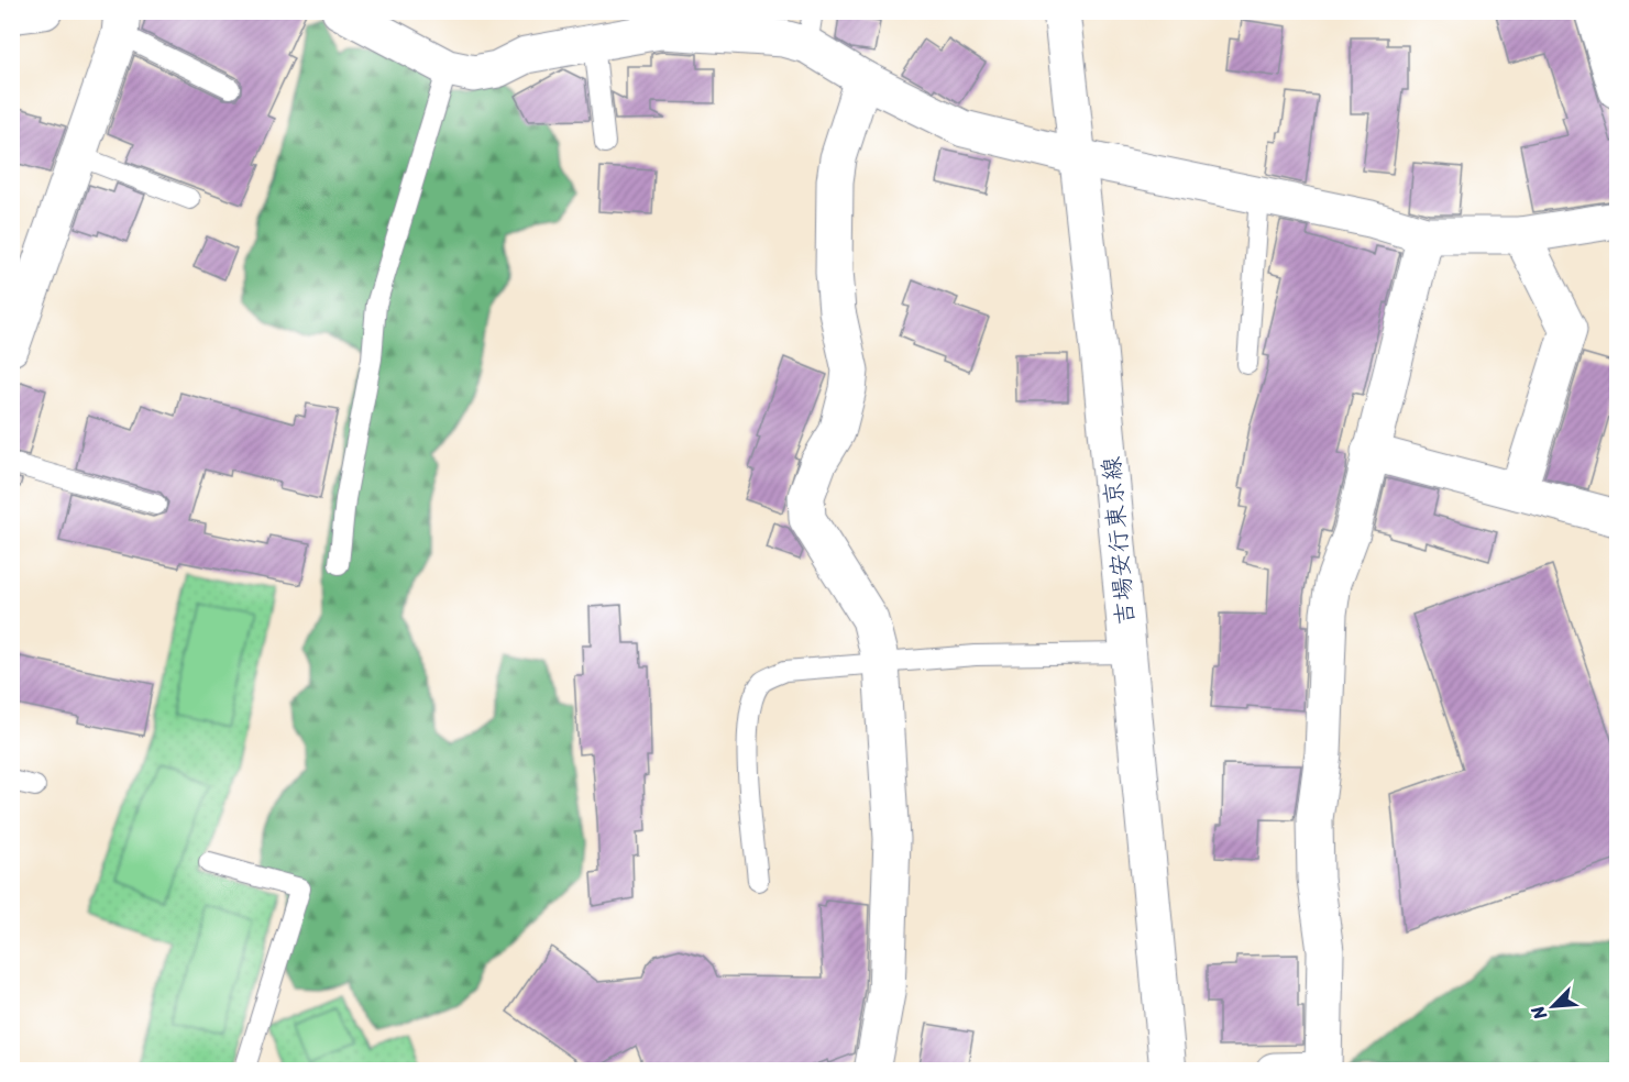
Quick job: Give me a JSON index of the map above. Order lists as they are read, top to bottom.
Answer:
{
  "streets": {
    "street": ["吉場安行東京線"]
  },
  "north": "bottom left"
}
